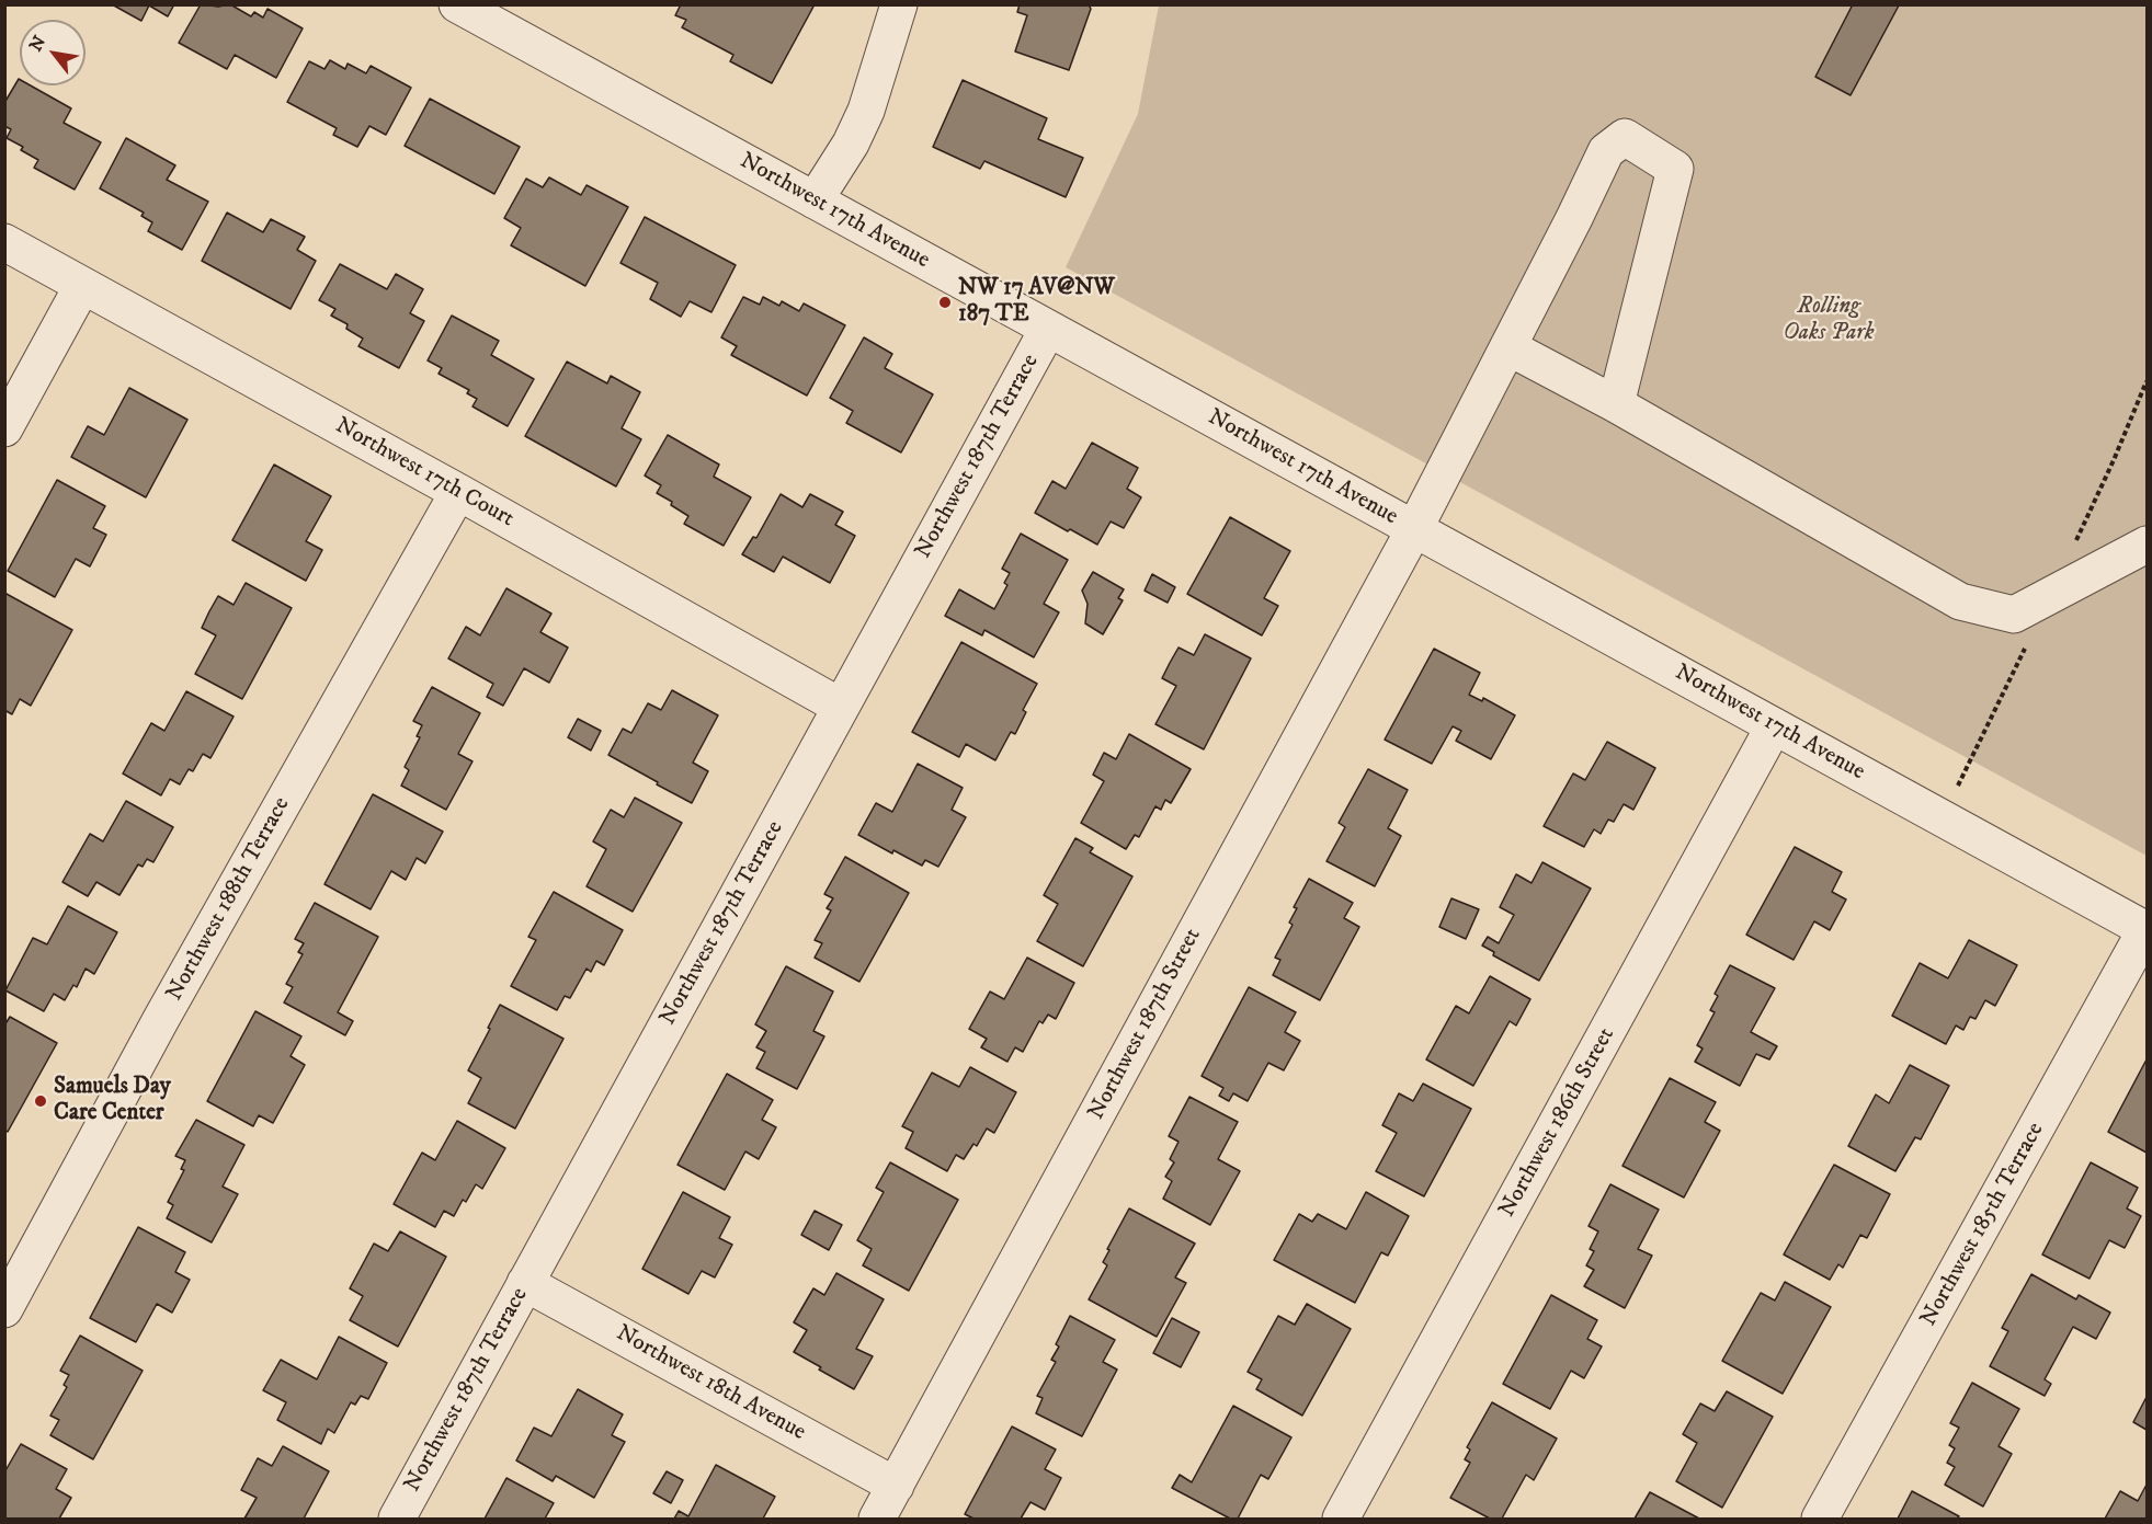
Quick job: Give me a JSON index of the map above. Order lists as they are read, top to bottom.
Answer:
{
  "streets": {
    "street": [
      "Northwest 17th Avenue",
      "Northwest 187th Terrace",
      "Northwest 17th Court",
      "Northwest 188th Terrace",
      "Northwest 187th Street",
      "Northwest 186th Street",
      "Northwest 185th Terrace",
      "Northwest 18th Avenue"
    ]
  },
  "crossings": [
    ["Northwest 17th Avenue", "Northwest 187th Terrace"],
    ["Northwest 17th Avenue", "Northwest 187th Street"],
    ["Northwest 17th Avenue", "Northwest 186th Street"],
    ["Northwest 17th Avenue", "Northwest 185th Terrace"],
    ["Northwest 187th Terrace", "Northwest 17th Court"],
    ["Northwest 187th Terrace", "Northwest 18th Avenue"],
    ["Northwest 17th Court", "Northwest 188th Terrace"],
    ["Northwest 187th Street", "Northwest 18th Avenue"]
  ],
  "parks": ["Rolling Oaks Park"],
  "places": ["NW 17 AV@NW 187 TE", "Samuels Day Care Center"],
  "north": "top left"
}
